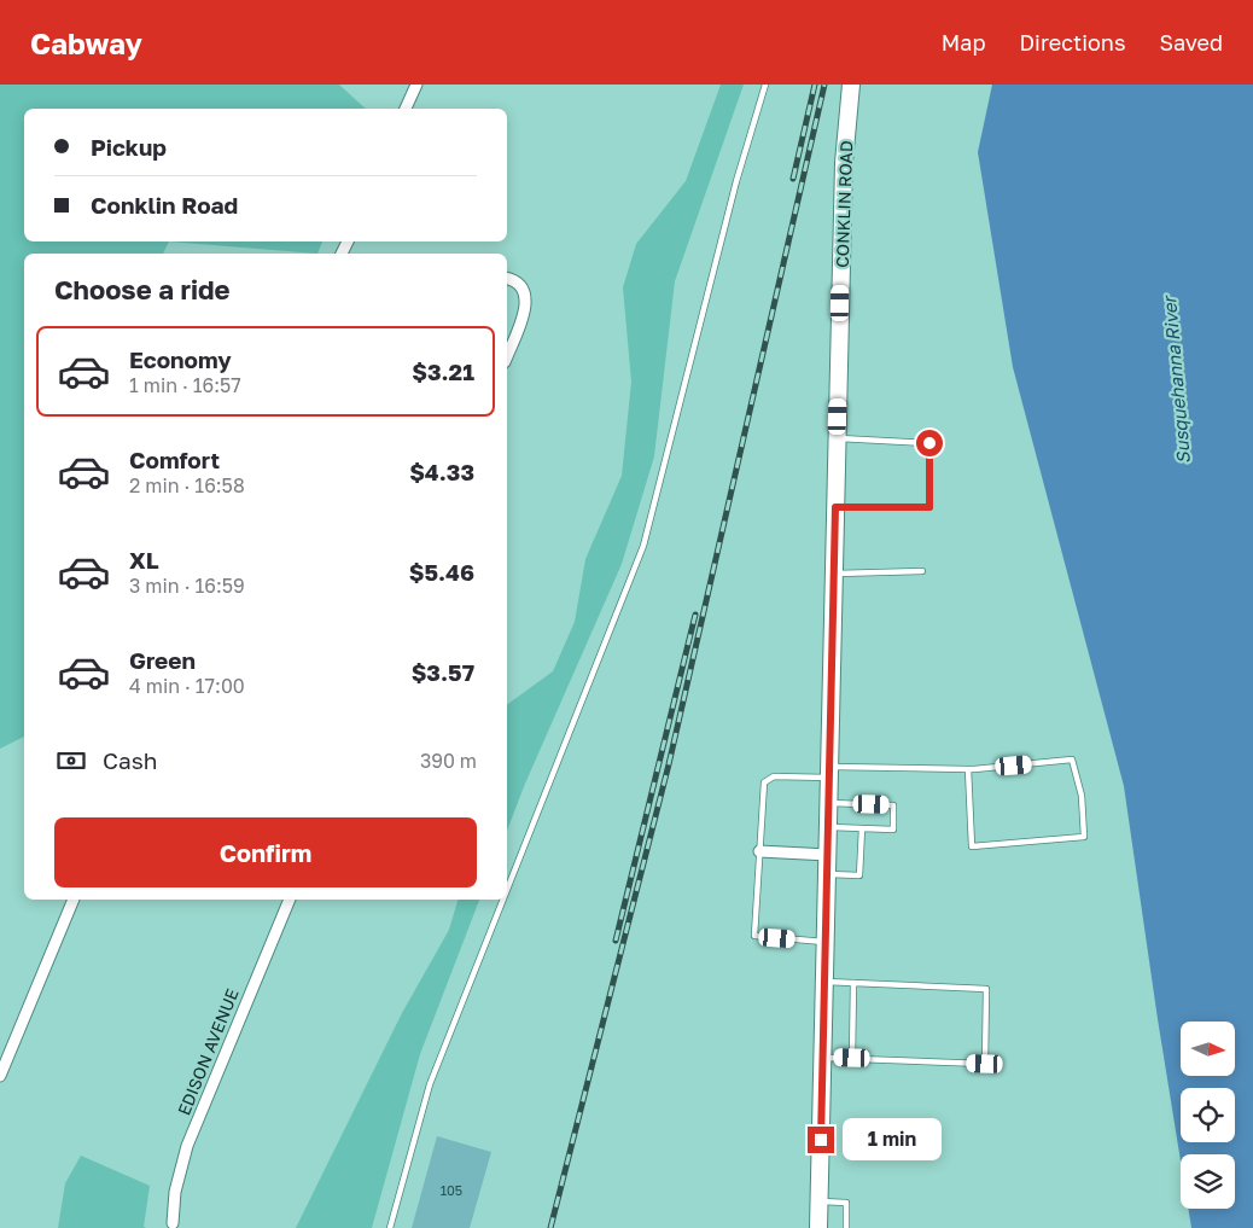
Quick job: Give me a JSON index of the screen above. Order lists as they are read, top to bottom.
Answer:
{
  "streets": {
    "main road": ["CONKLIN ROAD"],
    "street": ["EDISON AVENUE"]
  },
  "water": ["Susquehanna River"],
  "house_numbers": ["105"],
  "north": "right",
  "page": {
    "header": "Cabway",
    "nav": ["Map", "Directions", "Saved"],
    "banner": ["Pickup", "Conklin Road"],
    "heading": "Choose a ride",
    "list": [
      {
        "name": "Economy",
        "note": "1 min · 16:57",
        "value": "$3.21"
      },
      {
        "name": "Comfort",
        "note": "2 min · 16:58",
        "value": "$4.33"
      },
      {
        "name": "XL",
        "note": "3 min · 16:59",
        "value": "$5.46"
      },
      {
        "name": "Green",
        "note": "4 min · 17:00",
        "value": "$3.57"
      }
    ],
    "pay": ["Cash", "390 m"],
    "buttons": "Confirm",
    "bubble": "1 min"
  }
}
